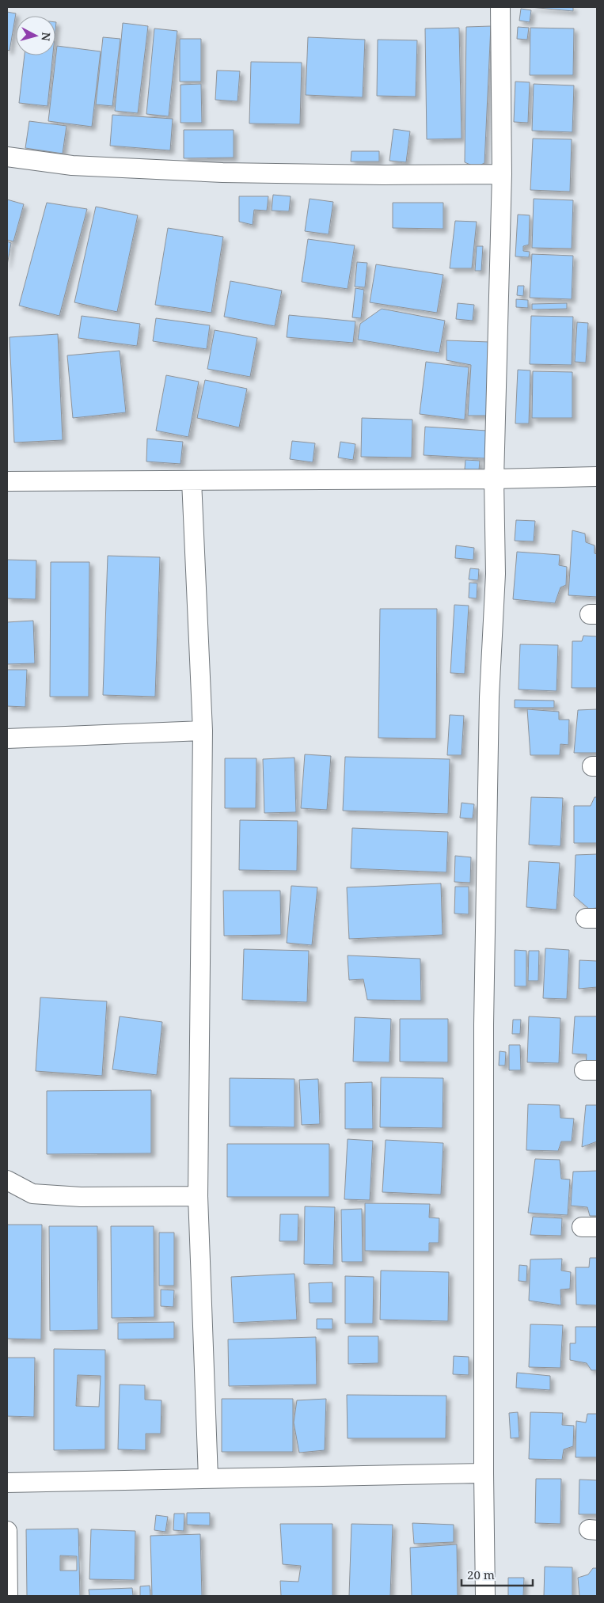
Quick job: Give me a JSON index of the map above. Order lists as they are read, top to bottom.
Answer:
{
  "scale_bar": "20 m",
  "north": "right"
}
